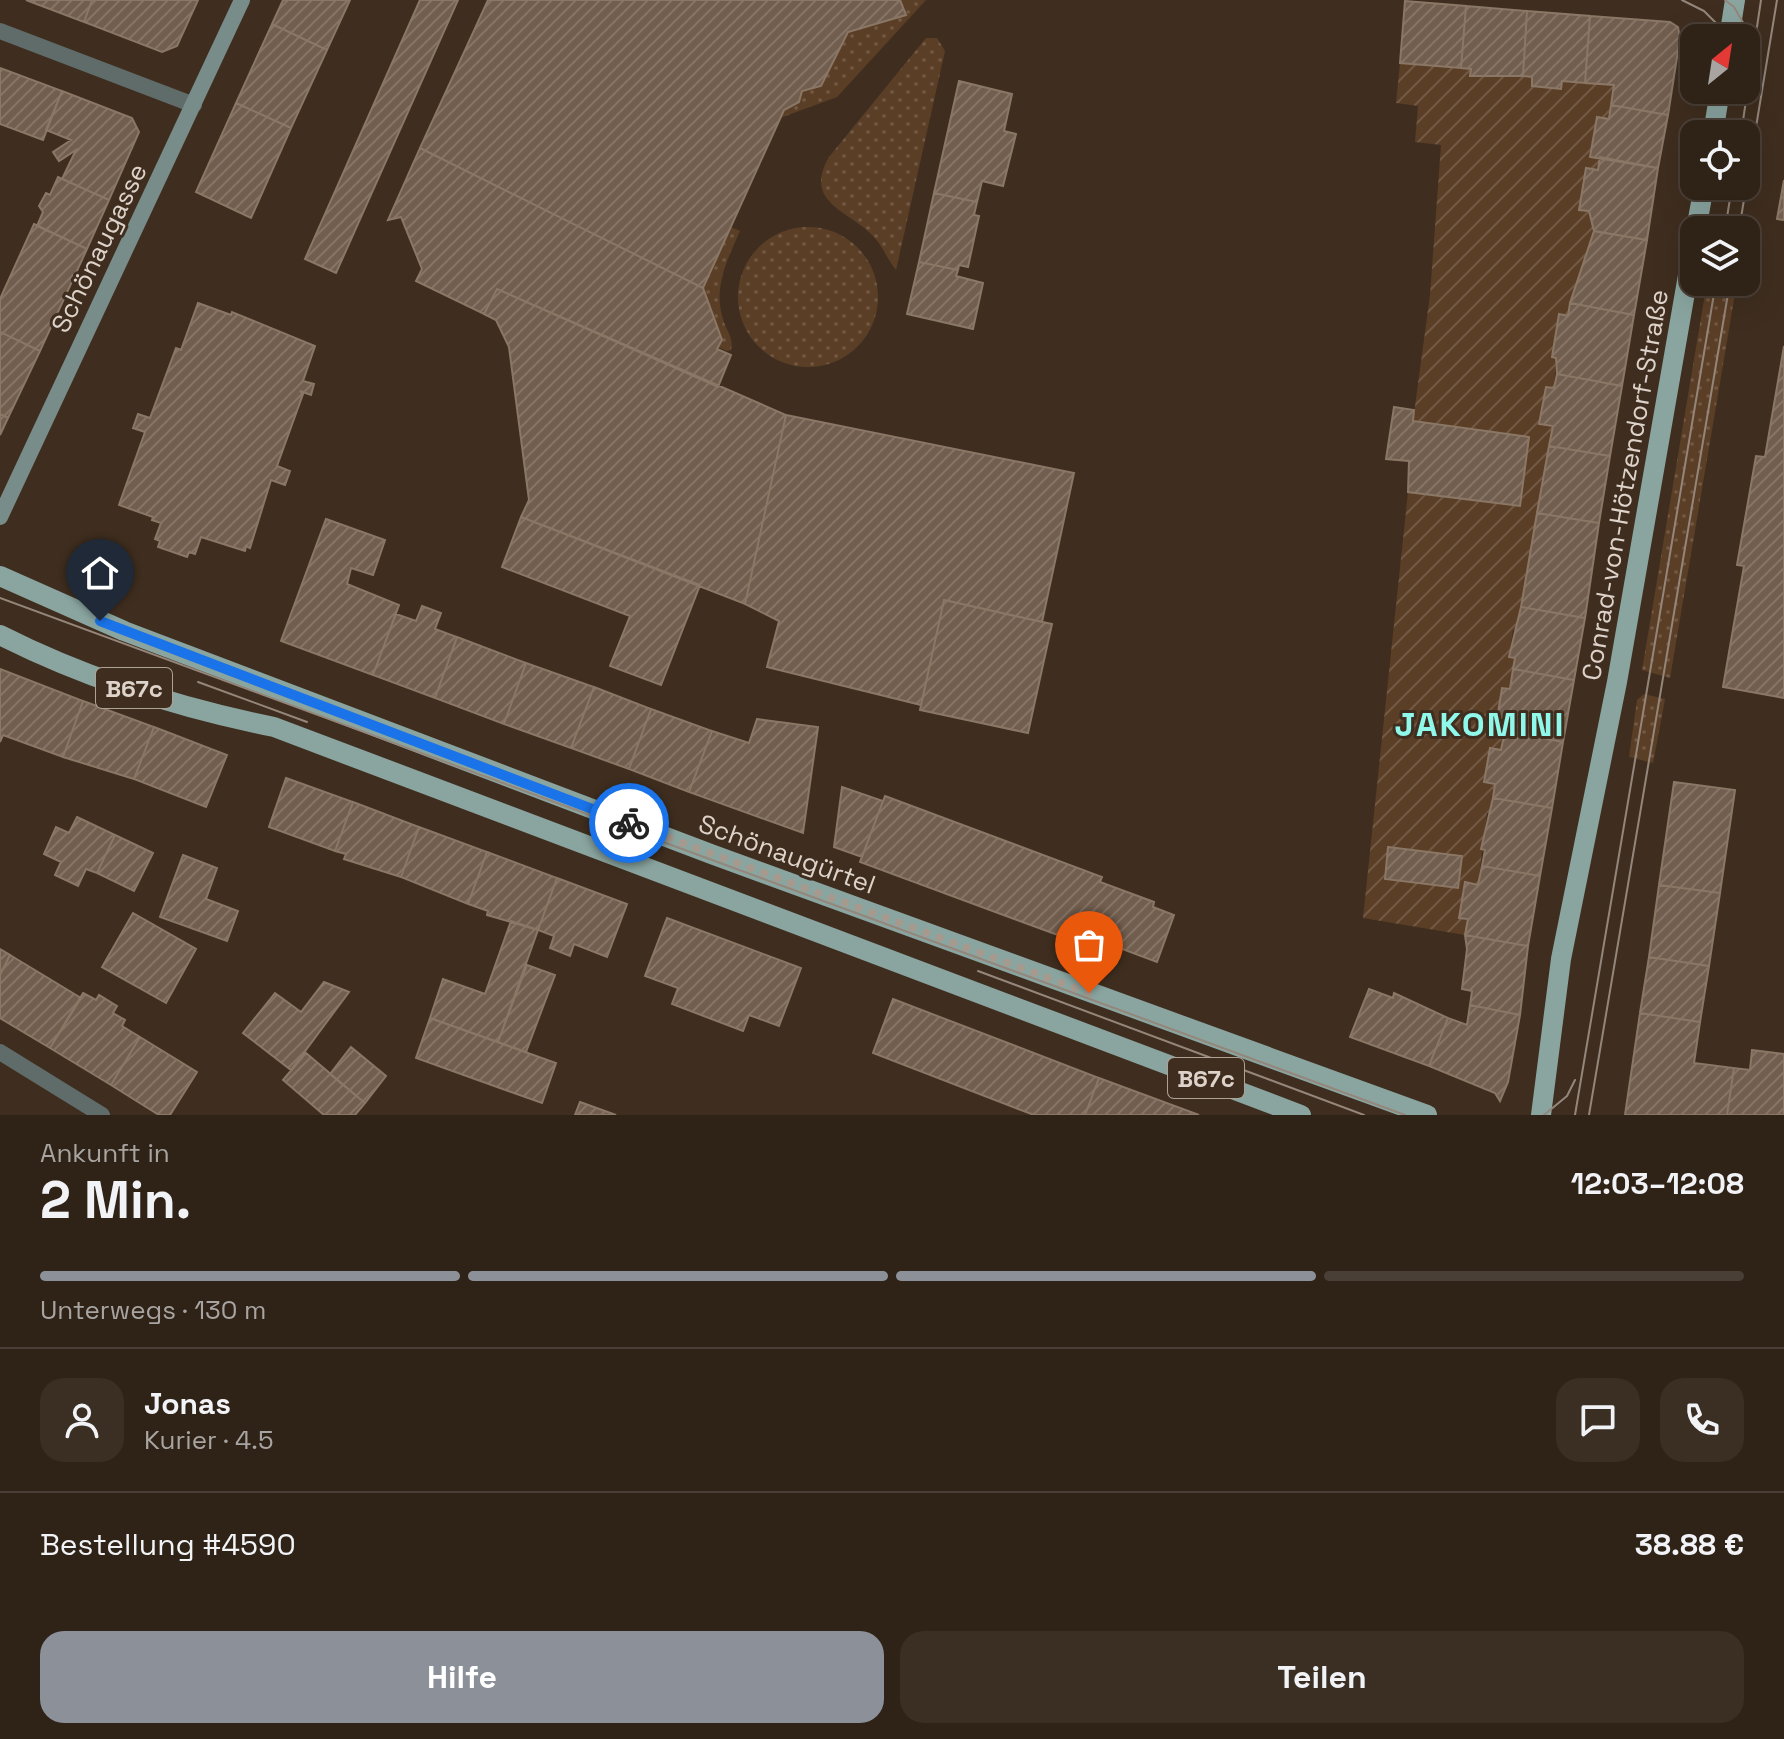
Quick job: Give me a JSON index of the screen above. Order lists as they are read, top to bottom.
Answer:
{
  "streets": {
    "main road": [
      "Schönaugasse",
      "Conrad-von-Hötzendorf-Straße",
      "B67c",
      "Schönaugürtel"
    ]
  },
  "districts": ["JAKOMINI"],
  "north": "top right",
  "page": {
    "heading": ["2 Min.", "Ankunft in", "12:03–12:08"],
    "panel": [
      "Jonas",
      "Kurier · 4.5",
      "Bestellung #4590",
      "38.88 €"
    ],
    "bar": "Unterwegs · 130 m",
    "buttons": ["Hilfe", "Teilen"]
  }
}
